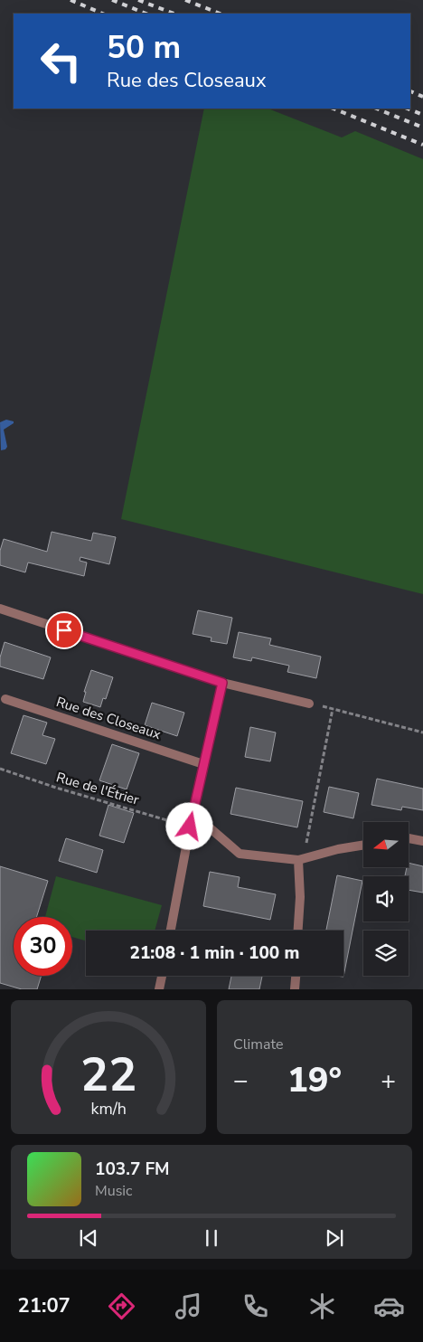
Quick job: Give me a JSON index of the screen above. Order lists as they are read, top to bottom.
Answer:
{
  "streets": {
    "street": ["Rue des Closeaux"],
    "path": ["Rue de l'Étrier"]
  },
  "north": "left",
  "page": {
    "turn": ["50 m", "Rue des Closeaux"],
    "limit": "30",
    "trip": "21:08 · 1 min · 100 m",
    "tile": "Climate",
    "heat": ["−", "19°", "+"],
    "song": ["103.7 FM", "Music"],
    "tabs": "21:07",
    "gauge": ["22", "km/h"]
  }
}
